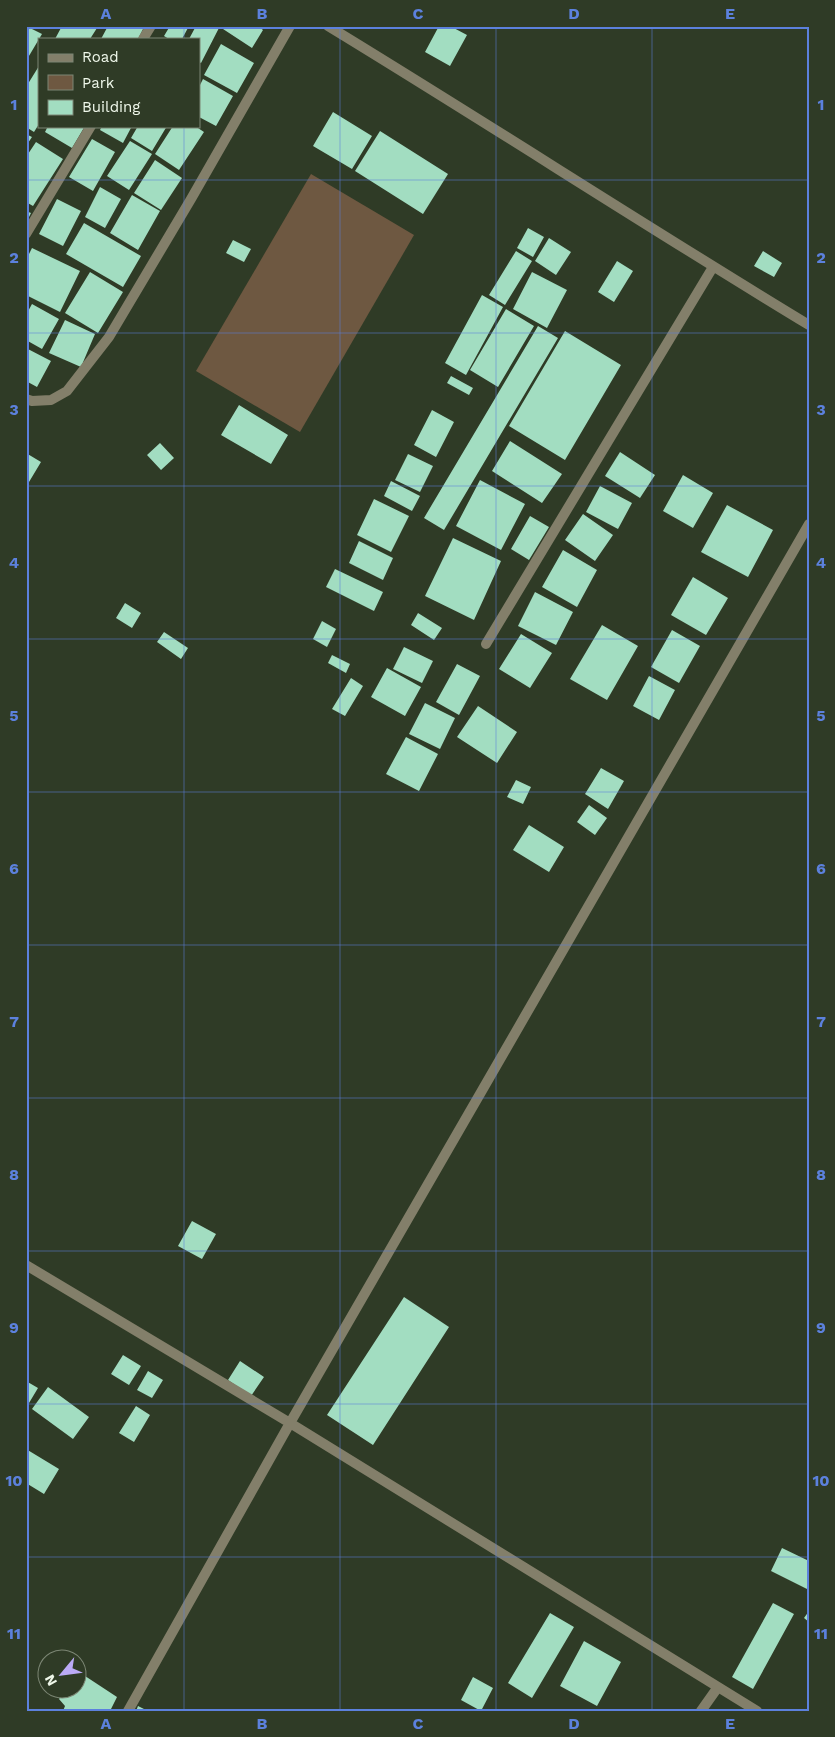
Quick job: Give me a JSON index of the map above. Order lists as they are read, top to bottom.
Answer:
{
  "legend": ["Road", "Park", "Building"],
  "north": "bottom left",
  "grid": {
    "columns": [
      "A",
      "B",
      "C",
      "D",
      "E"
    ],
    "rows": [
      "1",
      "2",
      "3",
      "4",
      "5",
      "6",
      "7",
      "8",
      "9",
      "10",
      "11"
    ]
  }
}
